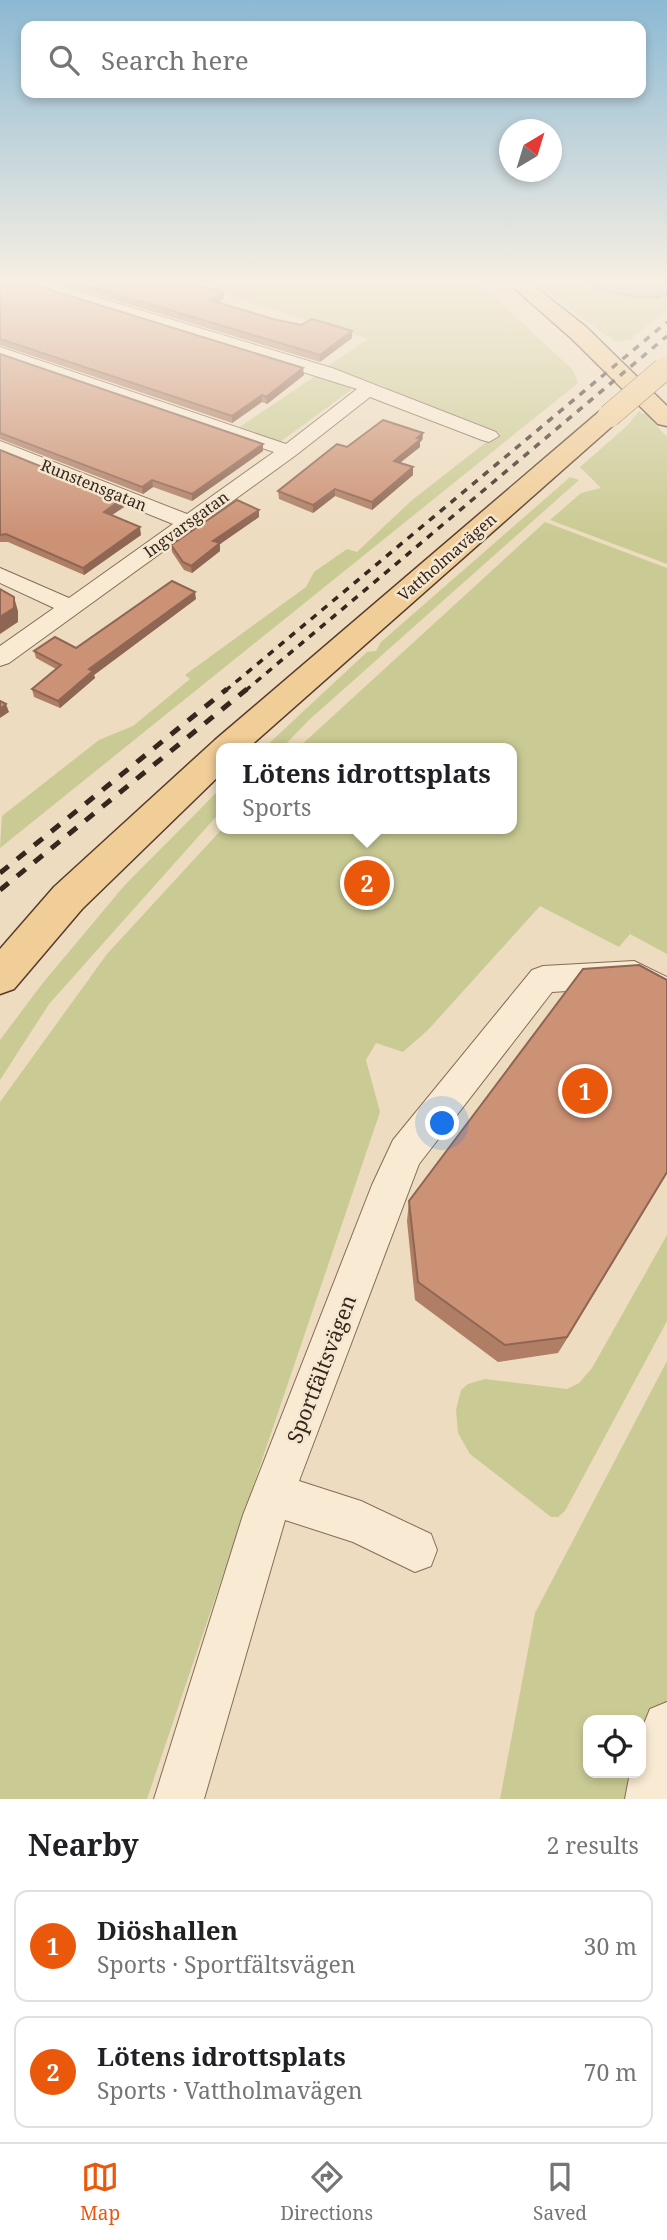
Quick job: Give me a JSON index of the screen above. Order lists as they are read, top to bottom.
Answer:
{
  "streets": {
    "main road": ["Vattholmavägen"],
    "street": ["Runstensgatan", "Ingvarsgatan", "Sportfältsvägen"]
  },
  "crossings": [
    ["Runstensgatan", "Ingvarsgatan"]
  ],
  "north": "top right",
  "page": {
    "search": "Search here",
    "popup": ["Lötens idrottsplats", "Sports"],
    "pins": ["2", "1"],
    "heading": ["Nearby", "2 results"],
    "list": [
      {
        "mark": "1",
        "name": "Diöshallen",
        "note": "Sports · Sportfältsvägen",
        "value": "30 m"
      },
      {
        "mark": "2",
        "name": "Lötens idrottsplats",
        "note": "Sports · Vattholmavägen",
        "value": "70 m"
      }
    ],
    "nav": ["Map", "Directions", "Saved"]
  }
}
